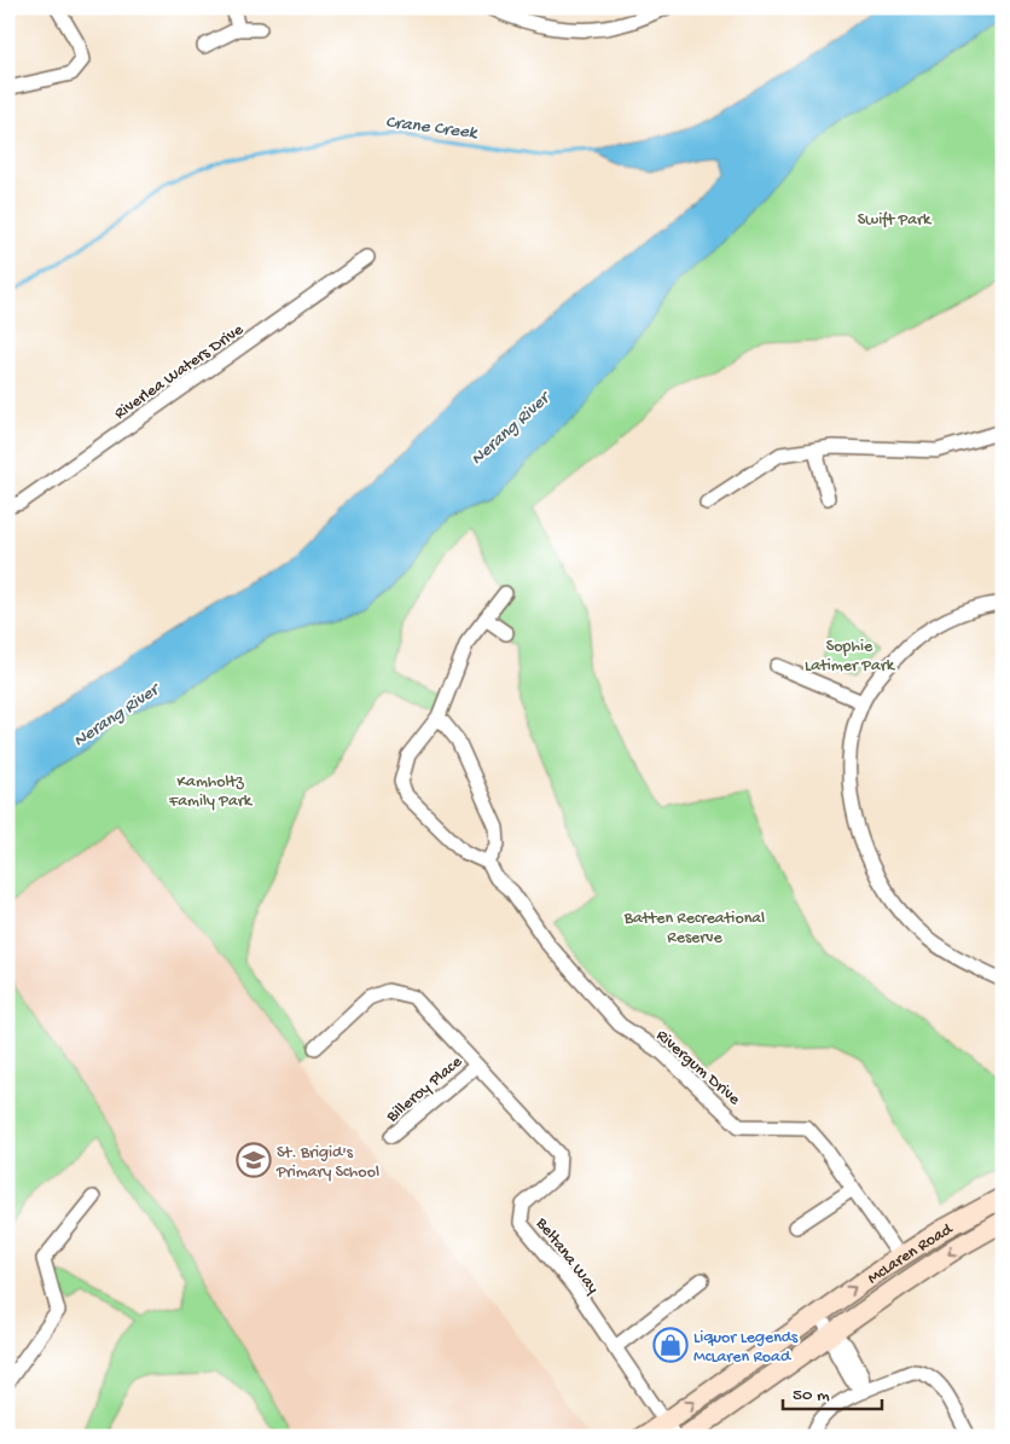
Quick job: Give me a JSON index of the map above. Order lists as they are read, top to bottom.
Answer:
{
  "streets": {
    "main road": ["McLaren Road"],
    "street": [
      "Riverlea Waters Drive",
      "Rivergum Drive",
      "Billeroy Place",
      "Beltana Way"
    ]
  },
  "crossings": [
    ["Rivergum Drive", "McLaren Road"],
    ["Billeroy Place", "Beltana Way"],
    ["McLaren Road", "Beltana Way"]
  ],
  "water": ["Crane Creek", "Nerang River"],
  "parks": [
    "Swift Park",
    "Sophie Latimer Park",
    "Kamholtz Family Park",
    "Batten Recreational Reserve"
  ],
  "places": {
    "school or university": ["St. Brigid's Primary School"],
    "shop": ["Liquor Legends McLaren Road"]
  },
  "scale_bar": "50 m"
}
